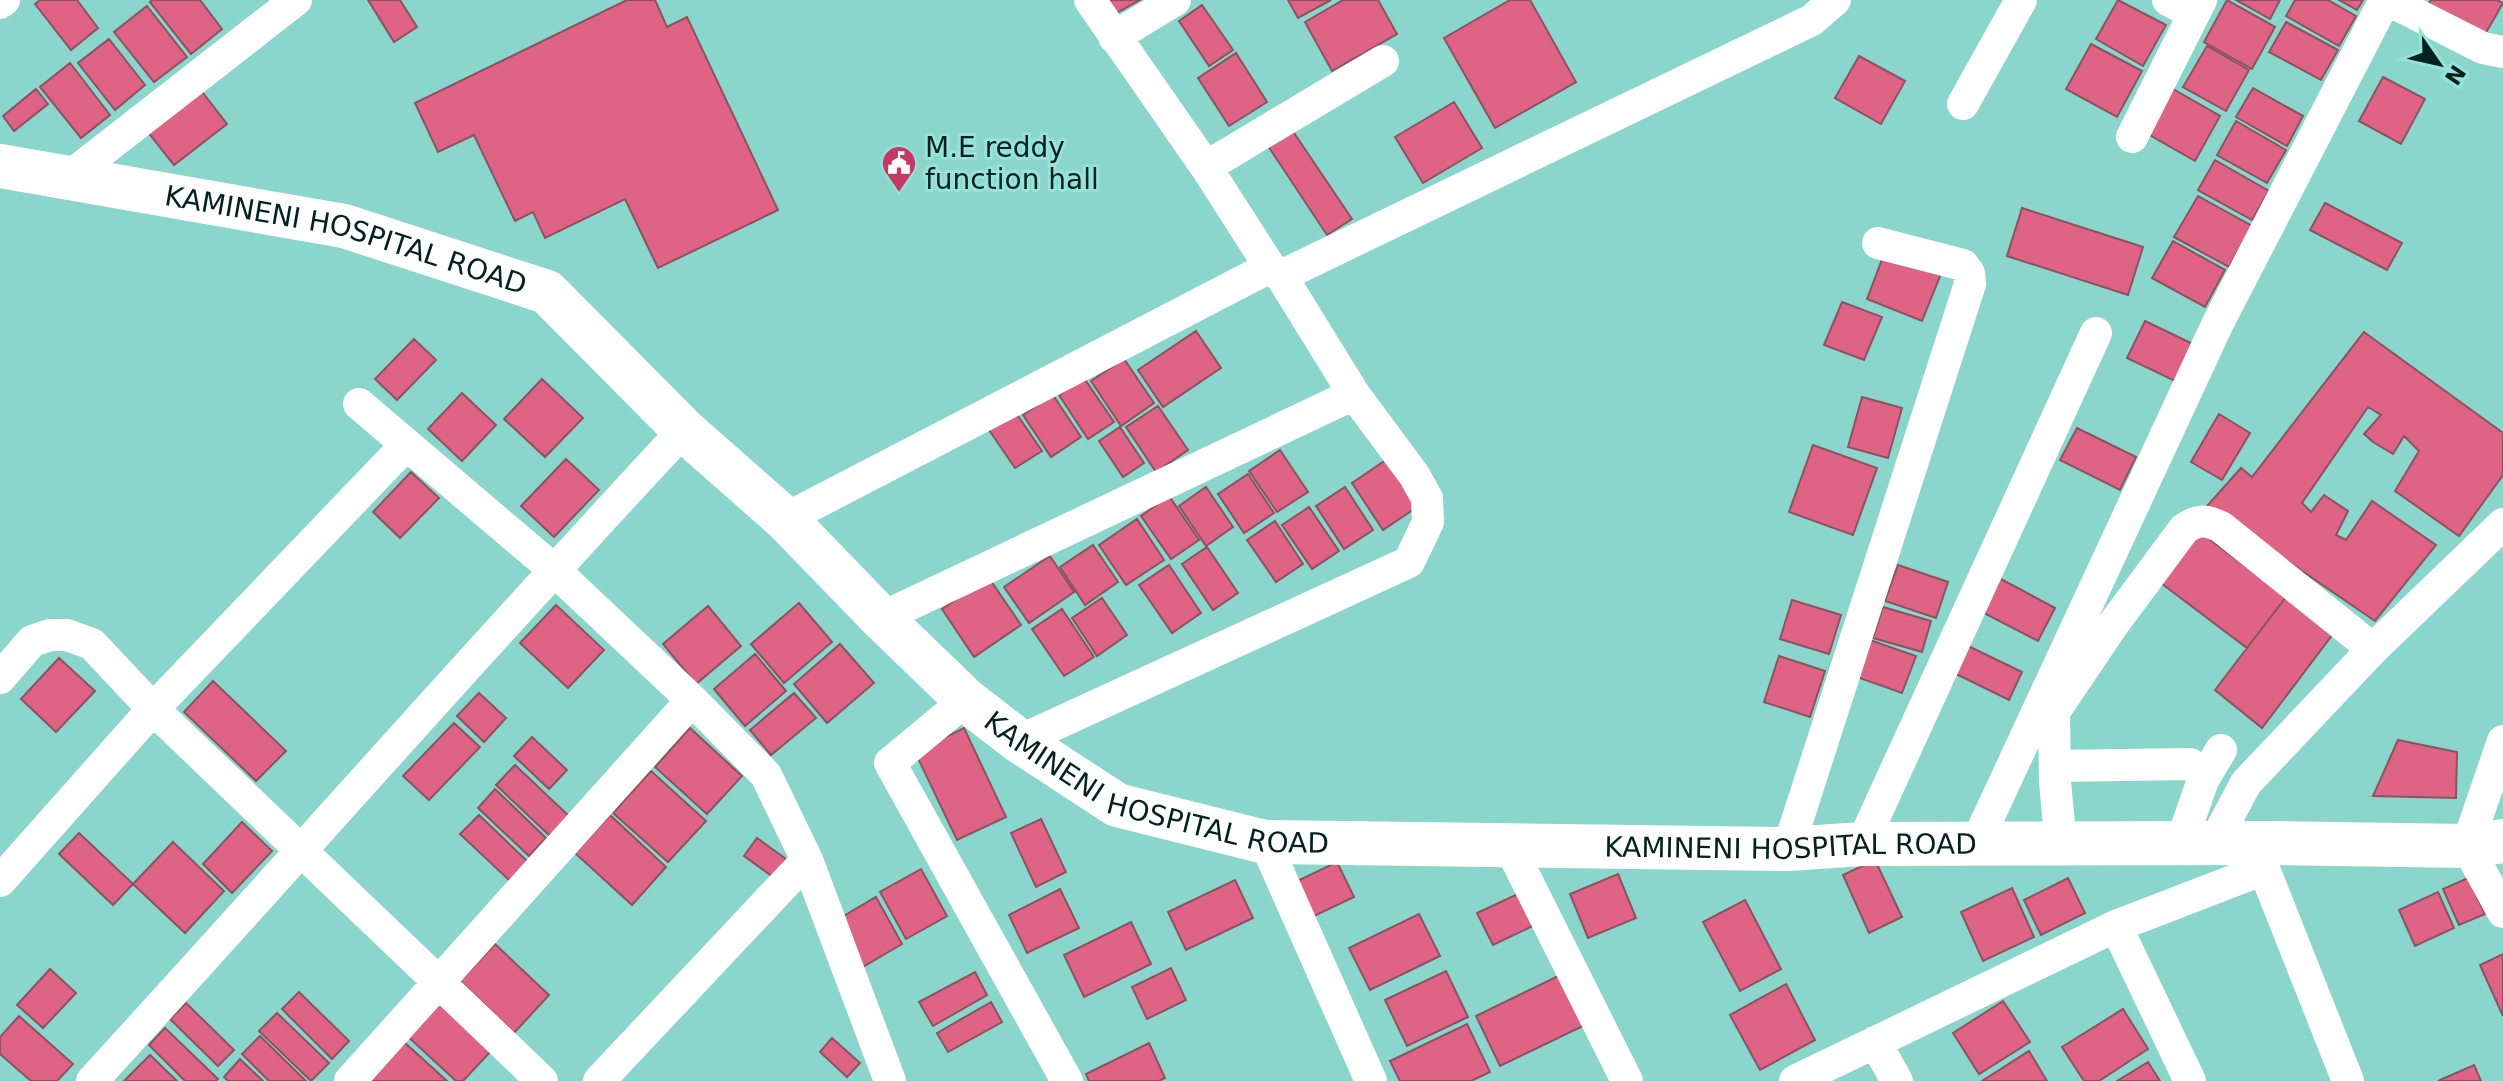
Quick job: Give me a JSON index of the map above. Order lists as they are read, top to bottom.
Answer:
{
  "streets": {
    "street": ["KAMINENI HOSPITAL ROAD"]
  },
  "places": {
    "public building": ["M.E reddy function hall"]
  },
  "north": "bottom right"
}
